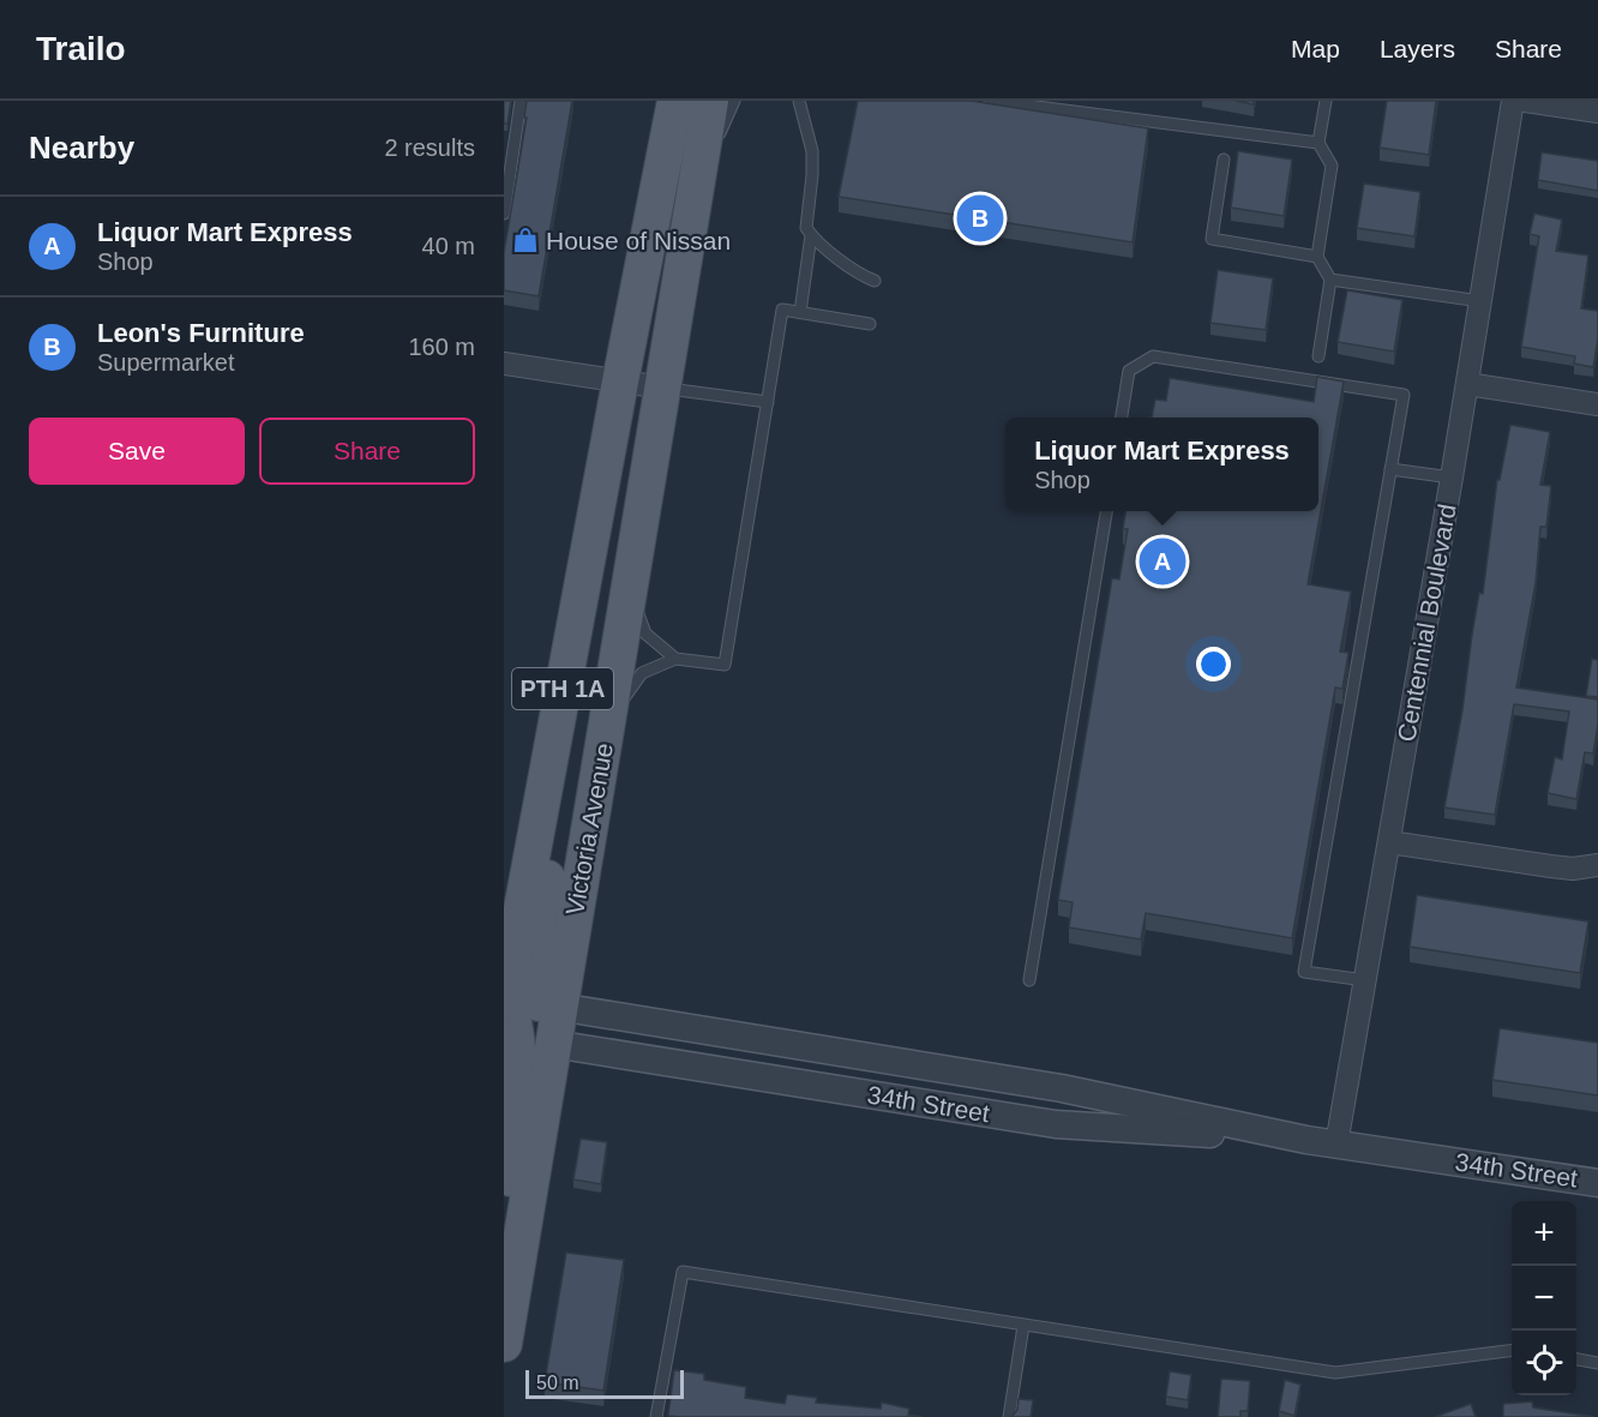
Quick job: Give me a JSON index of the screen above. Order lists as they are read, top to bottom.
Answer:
{
  "streets": {
    "main road": ["PTH 1A", "Victoria Avenue"],
    "street": ["Centennial Boulevard", "34th Street"]
  },
  "crossings": [
    ["Centennial Boulevard", "34th Street"],
    ["Victoria Avenue", "34th Street"]
  ],
  "places": {
    "shop": ["House of Nissan"]
  },
  "scale_bar": "50 m",
  "page": {
    "header": "Trailo",
    "nav": ["Map", "Layers", "Share"],
    "heading": ["Nearby", "2 results"],
    "pins": ["B", "A"],
    "list": [
      {
        "mark": "A",
        "name": "Liquor Mart Express",
        "note": "Shop",
        "value": "40 m"
      },
      {
        "mark": "B",
        "name": "Leon's Furniture",
        "note": "Supermarket",
        "value": "160 m"
      }
    ],
    "buttons": ["Save", "Share"],
    "popup": ["Liquor Mart Express", "Shop"],
    "map_buttons": ["+", "−"],
    "scale": "50 m"
  }
}
